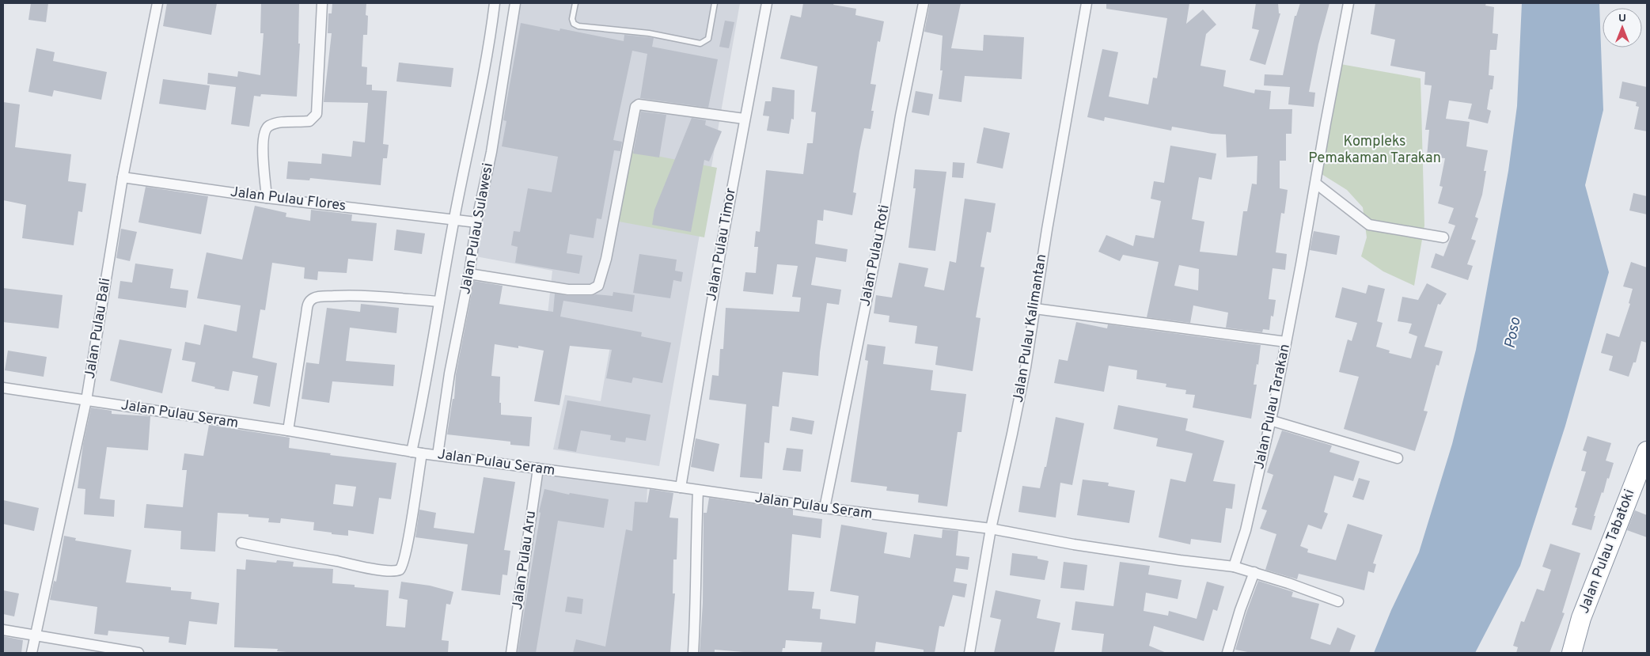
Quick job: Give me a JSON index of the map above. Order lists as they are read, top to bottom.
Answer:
{
  "streets": {
    "highway": ["Jalan Pulau Tabatoki"],
    "street": [
      "Jalan Pulau Flores",
      "Jalan Pulau Sulawesi",
      "Jalan Pulau Timor",
      "Jalan Pulau Roti",
      "Jalan Pulau Bali",
      "Jalan Pulau Kalimantan",
      "Jalan Pulau Tarakan",
      "Jalan Pulau Seram",
      "Jalan Pulau Aru"
    ]
  },
  "crossings": [
    ["Jalan Pulau Flores", "Jalan Pulau Sulawesi"],
    ["Jalan Pulau Flores", "Jalan Pulau Bali"],
    ["Jalan Pulau Sulawesi", "Jalan Pulau Seram"],
    ["Jalan Pulau Timor", "Jalan Pulau Seram"],
    ["Jalan Pulau Roti", "Jalan Pulau Seram"],
    ["Jalan Pulau Bali", "Jalan Pulau Seram"],
    ["Jalan Pulau Kalimantan", "Jalan Pulau Seram"],
    ["Jalan Pulau Seram", "Jalan Pulau Aru"]
  ],
  "water": ["Poso"],
  "parks": ["Kompleks Pemakaman Tarakan"],
  "north": "top"
}
